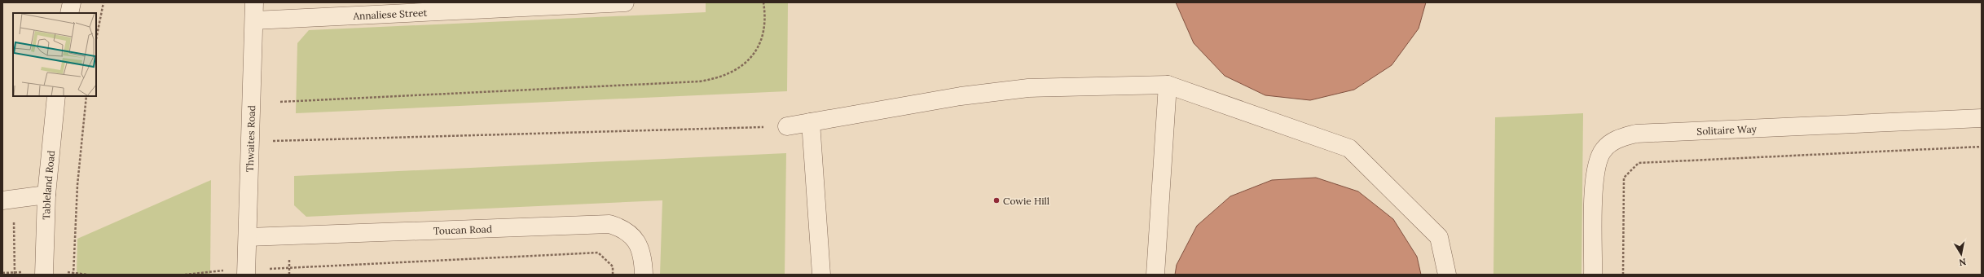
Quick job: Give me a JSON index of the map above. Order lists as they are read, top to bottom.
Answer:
{
  "streets": {
    "street": [
      "Annaliese Street",
      "Solitaire Way",
      "Thwaites Road",
      "Tableland Road",
      "Toucan Road"
    ]
  },
  "crossings": [
    ["Annaliese Street", "Thwaites Road"],
    ["Thwaites Road", "Toucan Road"]
  ],
  "places": ["Cowie Hill"],
  "north": "bottom"
}
